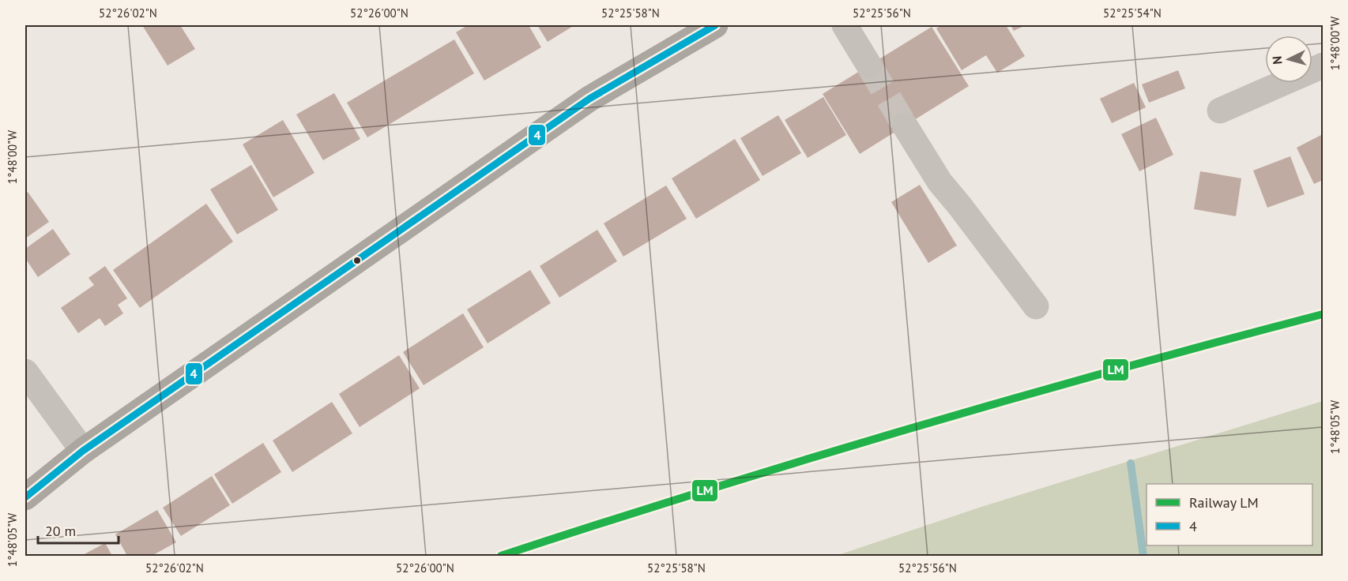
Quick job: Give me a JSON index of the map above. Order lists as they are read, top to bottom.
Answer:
{
  "lines": ["transit line 4", "rail line LM"],
  "legend": ["Railway LM", "4"],
  "scale_bar": "20 m",
  "north": "left",
  "coordinates": [
    "52°26'02\"N",
    "52°26'00\"N",
    "52°25'58\"N",
    "52°25'56\"N",
    "52°25'54\"N",
    "1°48'00\"W",
    "1°48'05\"W"
  ]
}
